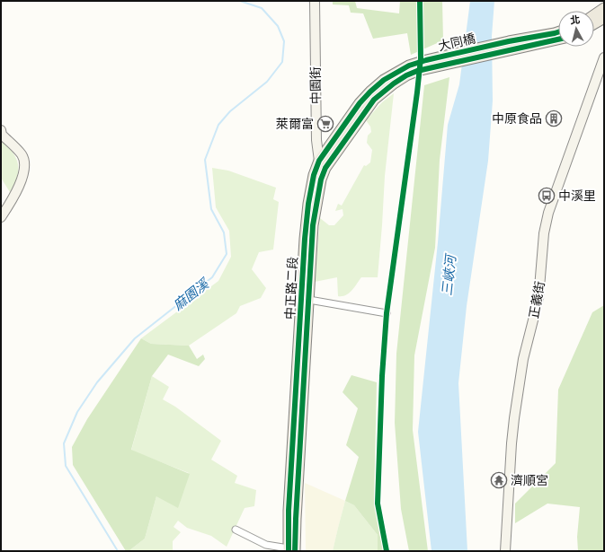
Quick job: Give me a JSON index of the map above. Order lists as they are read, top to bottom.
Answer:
{
  "streets": {
    "main road": ["大同橋", "中正路二段"],
    "street": ["中園街", "正義街"]
  },
  "crossings": [
    ["大同橋", "中正路二段"],
    ["中園街", "中正路二段"]
  ],
  "water": ["三峽河", "麻園溪"],
  "places": {
    "building": ["中原食品"],
    "supermarket": ["萊爾富"],
    "bus stop": ["中溪里"],
    "temple": ["濟順宮"]
  },
  "north": "top"
}
